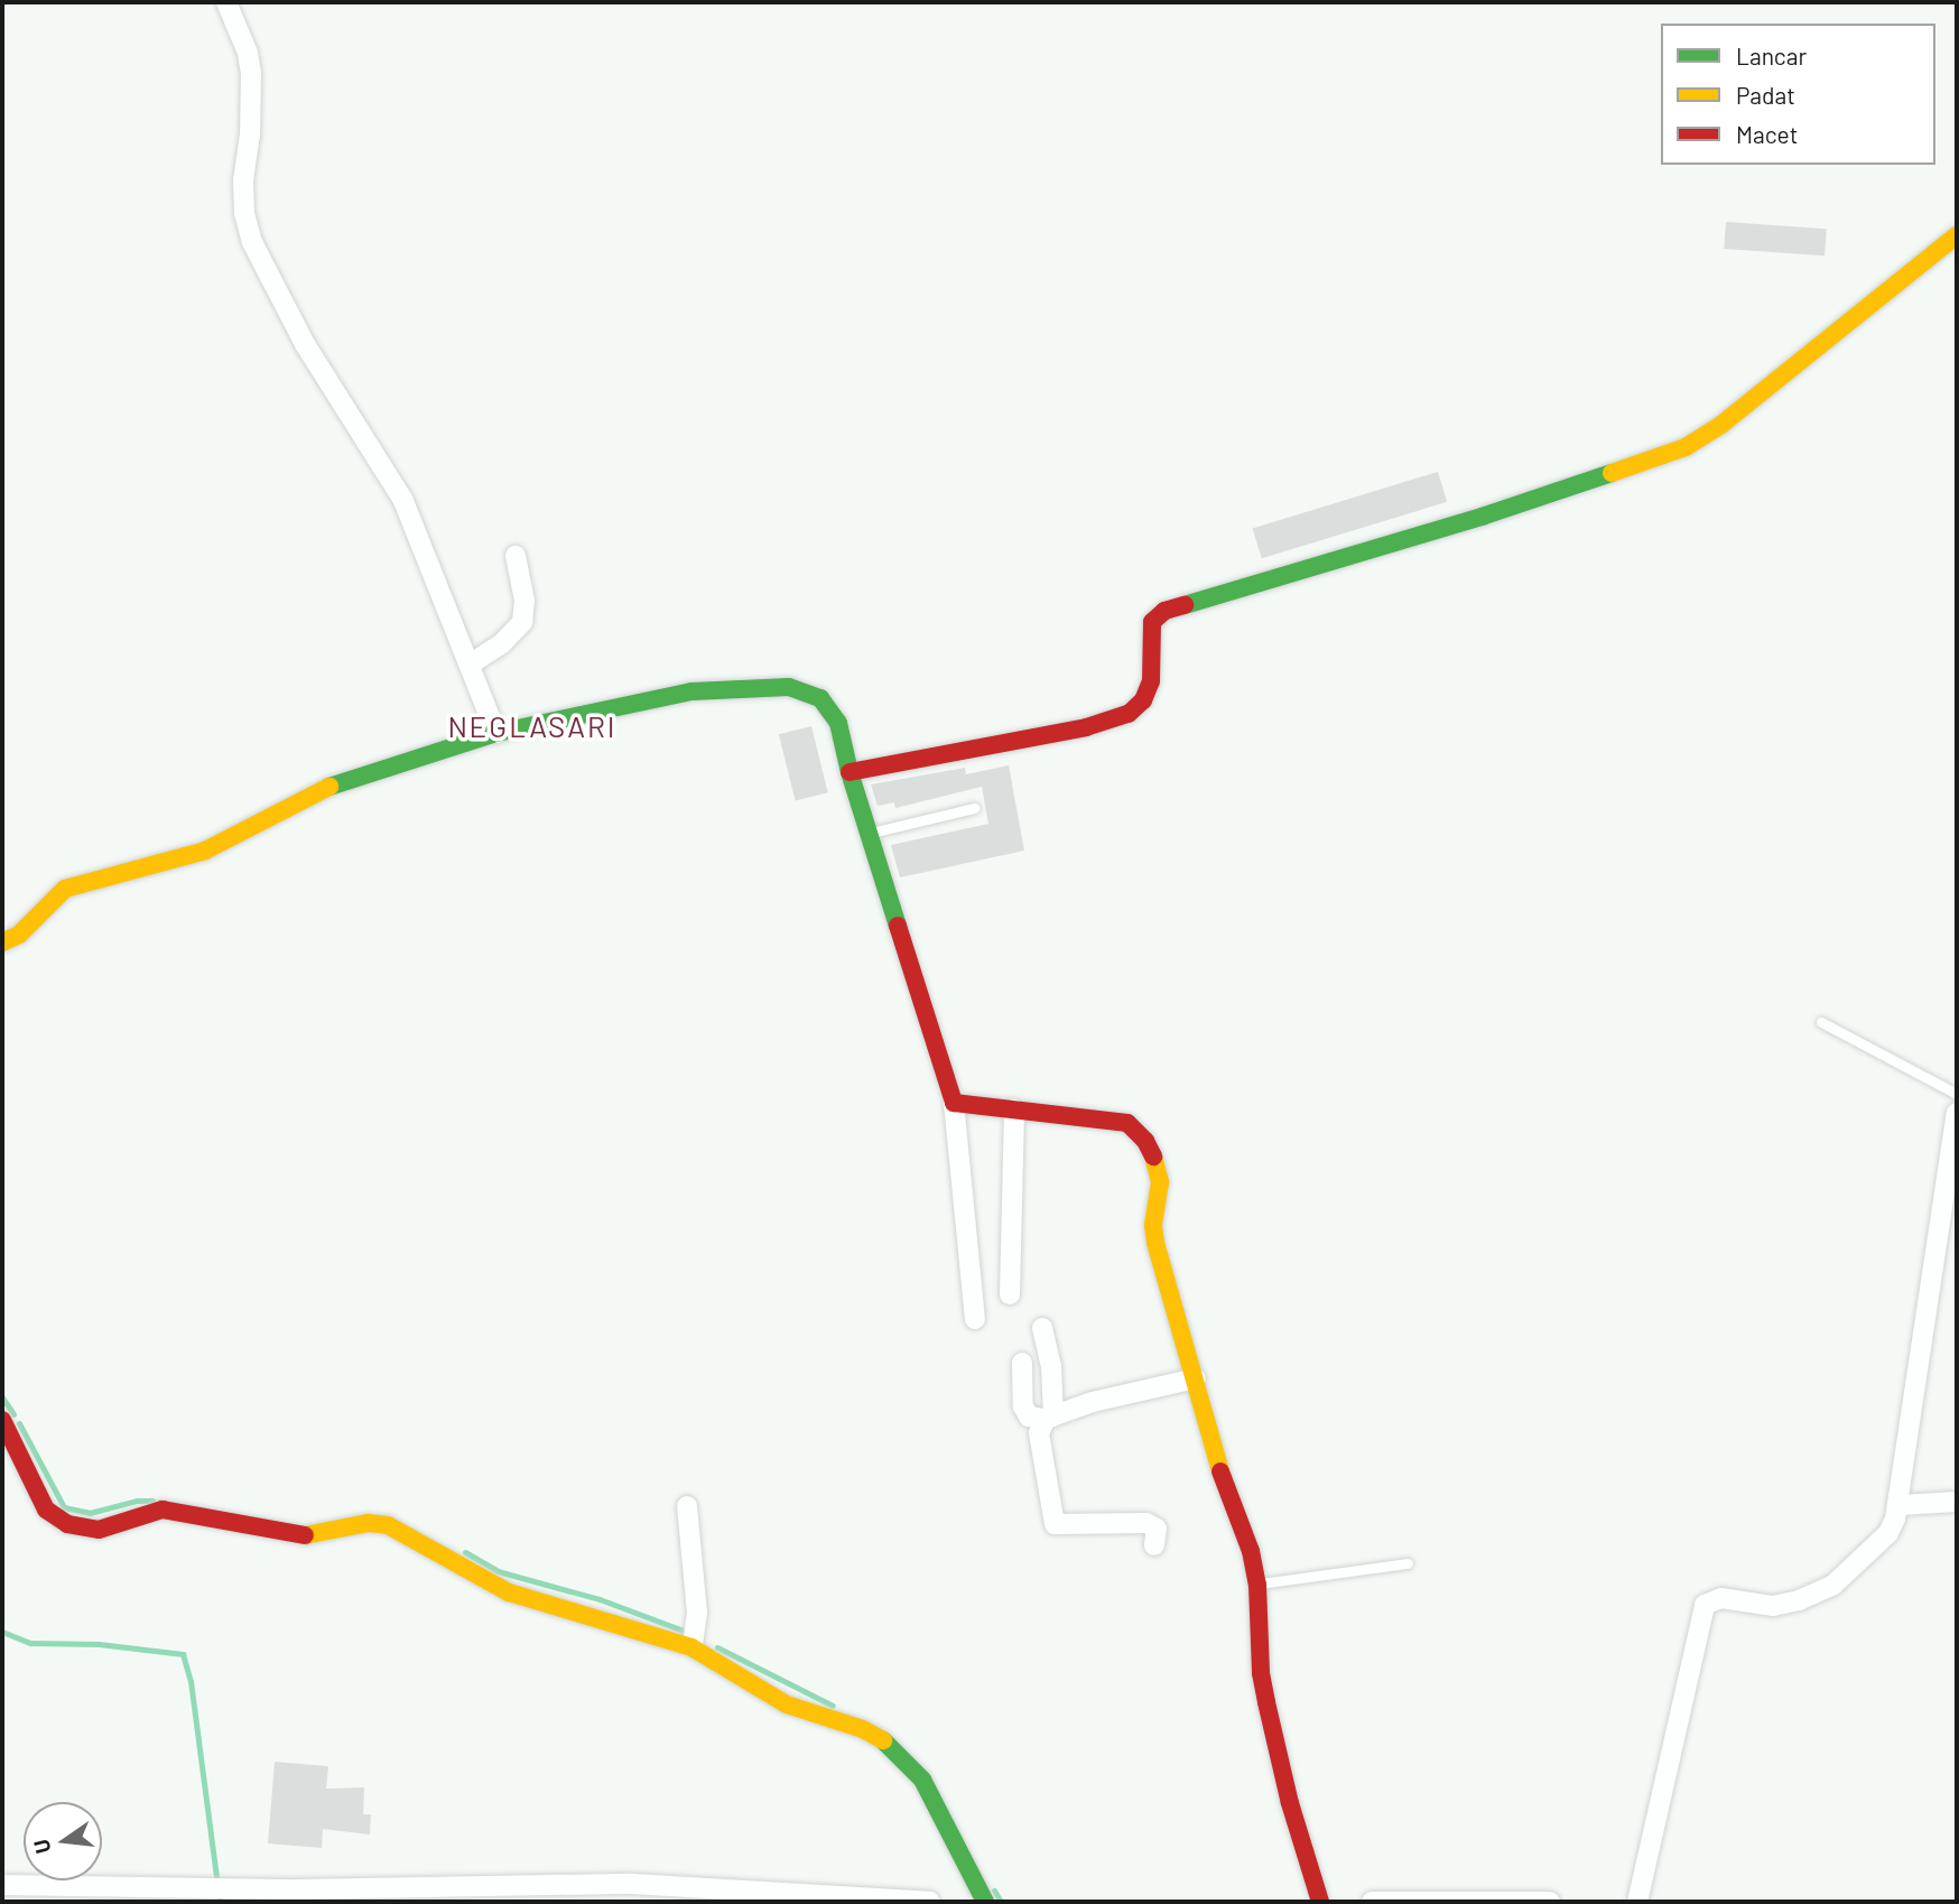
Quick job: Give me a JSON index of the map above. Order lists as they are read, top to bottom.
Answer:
{
  "districts": ["NEGLASARI"],
  "legend": ["Lancar", "Padat", "Macet"],
  "north": "left"
}
